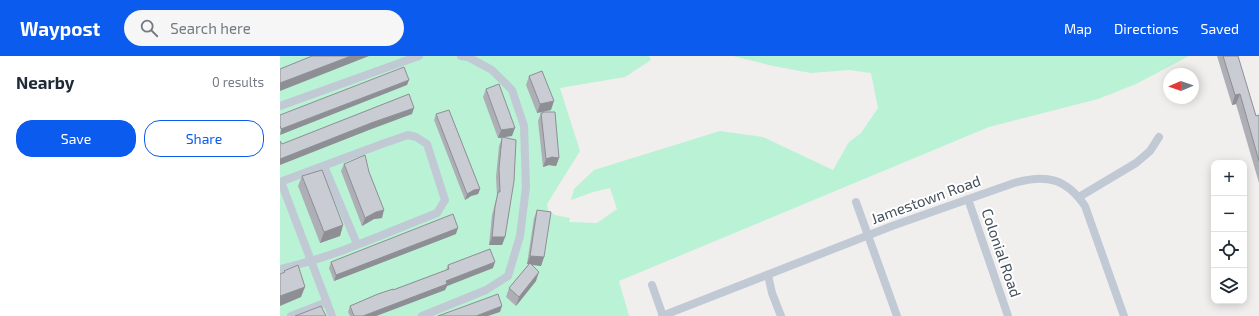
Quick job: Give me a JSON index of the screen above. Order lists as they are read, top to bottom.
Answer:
{
  "streets": {
    "street": ["Jamestown Road", "Colonial Road"]
  },
  "crossings": [
    ["Jamestown Road", "Colonial Road"]
  ],
  "north": "left",
  "page": {
    "header": "Waypost",
    "search": "Search here",
    "nav": ["Map", "Directions", "Saved"],
    "heading": ["Nearby", "0 results"],
    "buttons": ["Save", "Share"],
    "map_buttons": ["+", "−"]
  }
}
